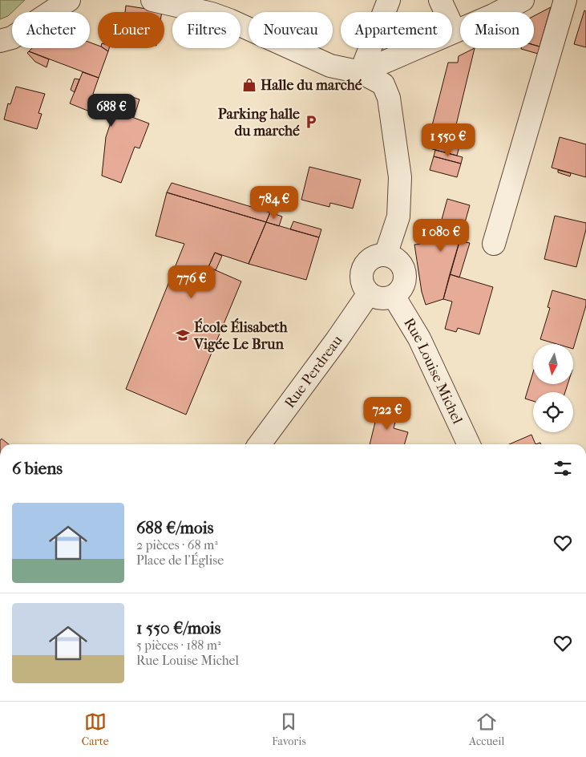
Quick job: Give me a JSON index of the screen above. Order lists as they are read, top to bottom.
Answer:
{
  "streets": {
    "street": ["Rue Perdreau", "Rue Louise Michel"]
  },
  "crossings": [
    ["Rue Perdreau", "Rue Louise Michel"]
  ],
  "places": {
    "shop": ["Halle du marché"],
    "parking": ["Parking halle du marché"],
    "school or university": ["École Élisabeth Vigée Le Brun"]
  },
  "north": "bottom",
  "page": {
    "chip": [
      "Acheter",
      "Louer",
      "Filtres",
      "Nouveau",
      "Appartement",
      "Maison"
    ],
    "price": [
      "688 €",
      "1 550 €",
      "784 €",
      "1 080 €",
      "776 €",
      "722 €"
    ],
    "heading": "6 biens",
    "list": [
      {
        "name": "688 €/mois",
        "note": "2 pièces · 68 m² · Place de l'Église"
      },
      {
        "name": "1 550 €/mois",
        "note": "5 pièces · 188 m² · Rue Louise Michel"
      }
    ],
    "tabs": ["Carte", "Favoris", "Accueil"]
  }
}
